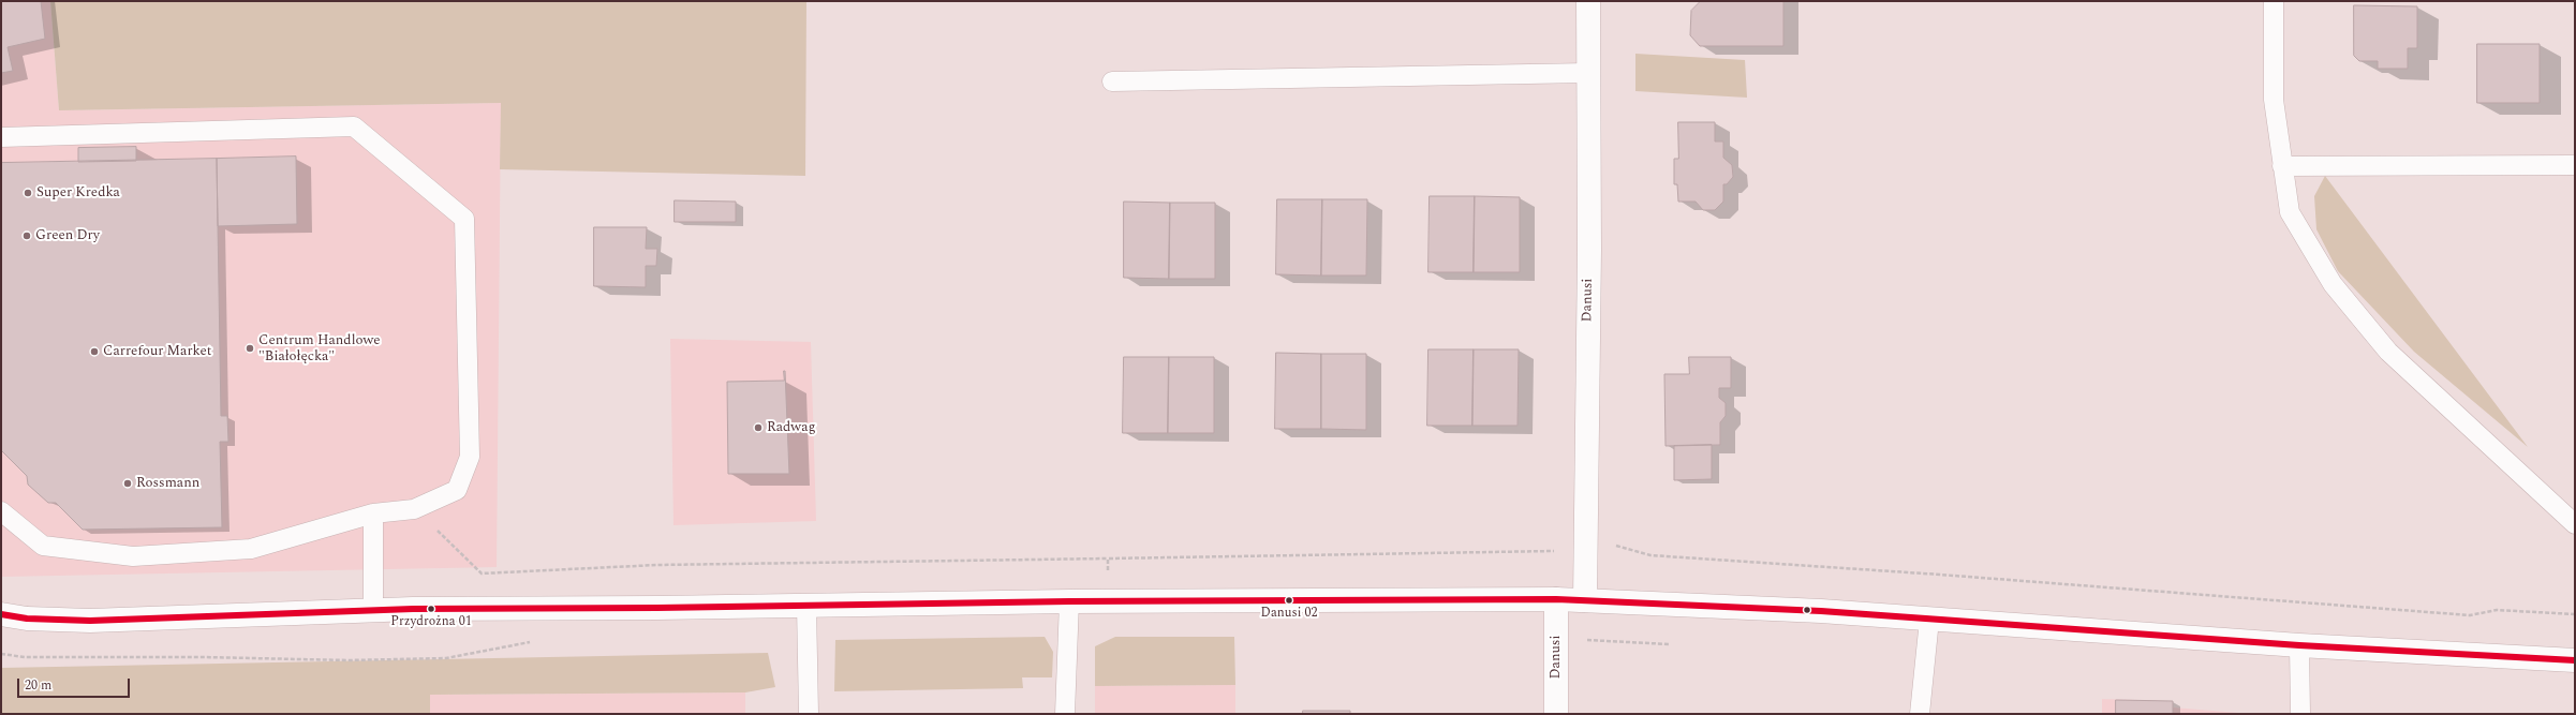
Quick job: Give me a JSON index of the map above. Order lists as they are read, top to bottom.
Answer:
{
  "streets": {
    "street": ["Danusi"]
  },
  "places": [
    "Super Kredka",
    "Green Dry",
    "Centrum Handlowe \"Białołęcka\"",
    "Carrefour Market",
    "Radwag",
    "Rossmann",
    "Danusi 02",
    "Przydrożna 01"
  ],
  "scale_bar": "20 m"
}
